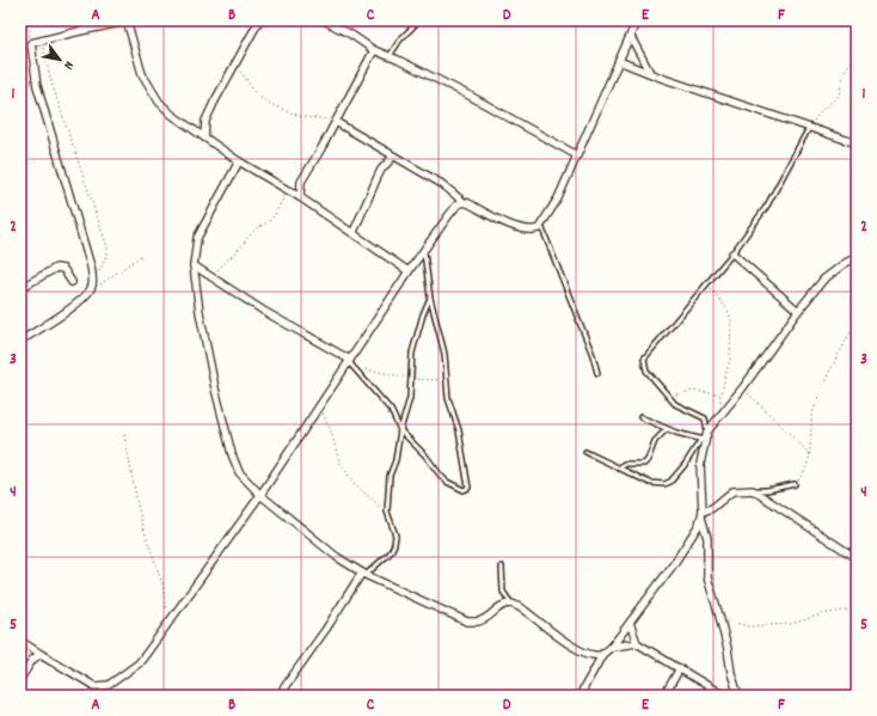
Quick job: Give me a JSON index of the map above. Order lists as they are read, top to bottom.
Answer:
{
  "north": "bottom right",
  "grid": {
    "columns": [
      "A",
      "B",
      "C",
      "D",
      "E",
      "F"
    ],
    "rows": [
      "1",
      "2",
      "3",
      "4",
      "5"
    ]
  }
}
